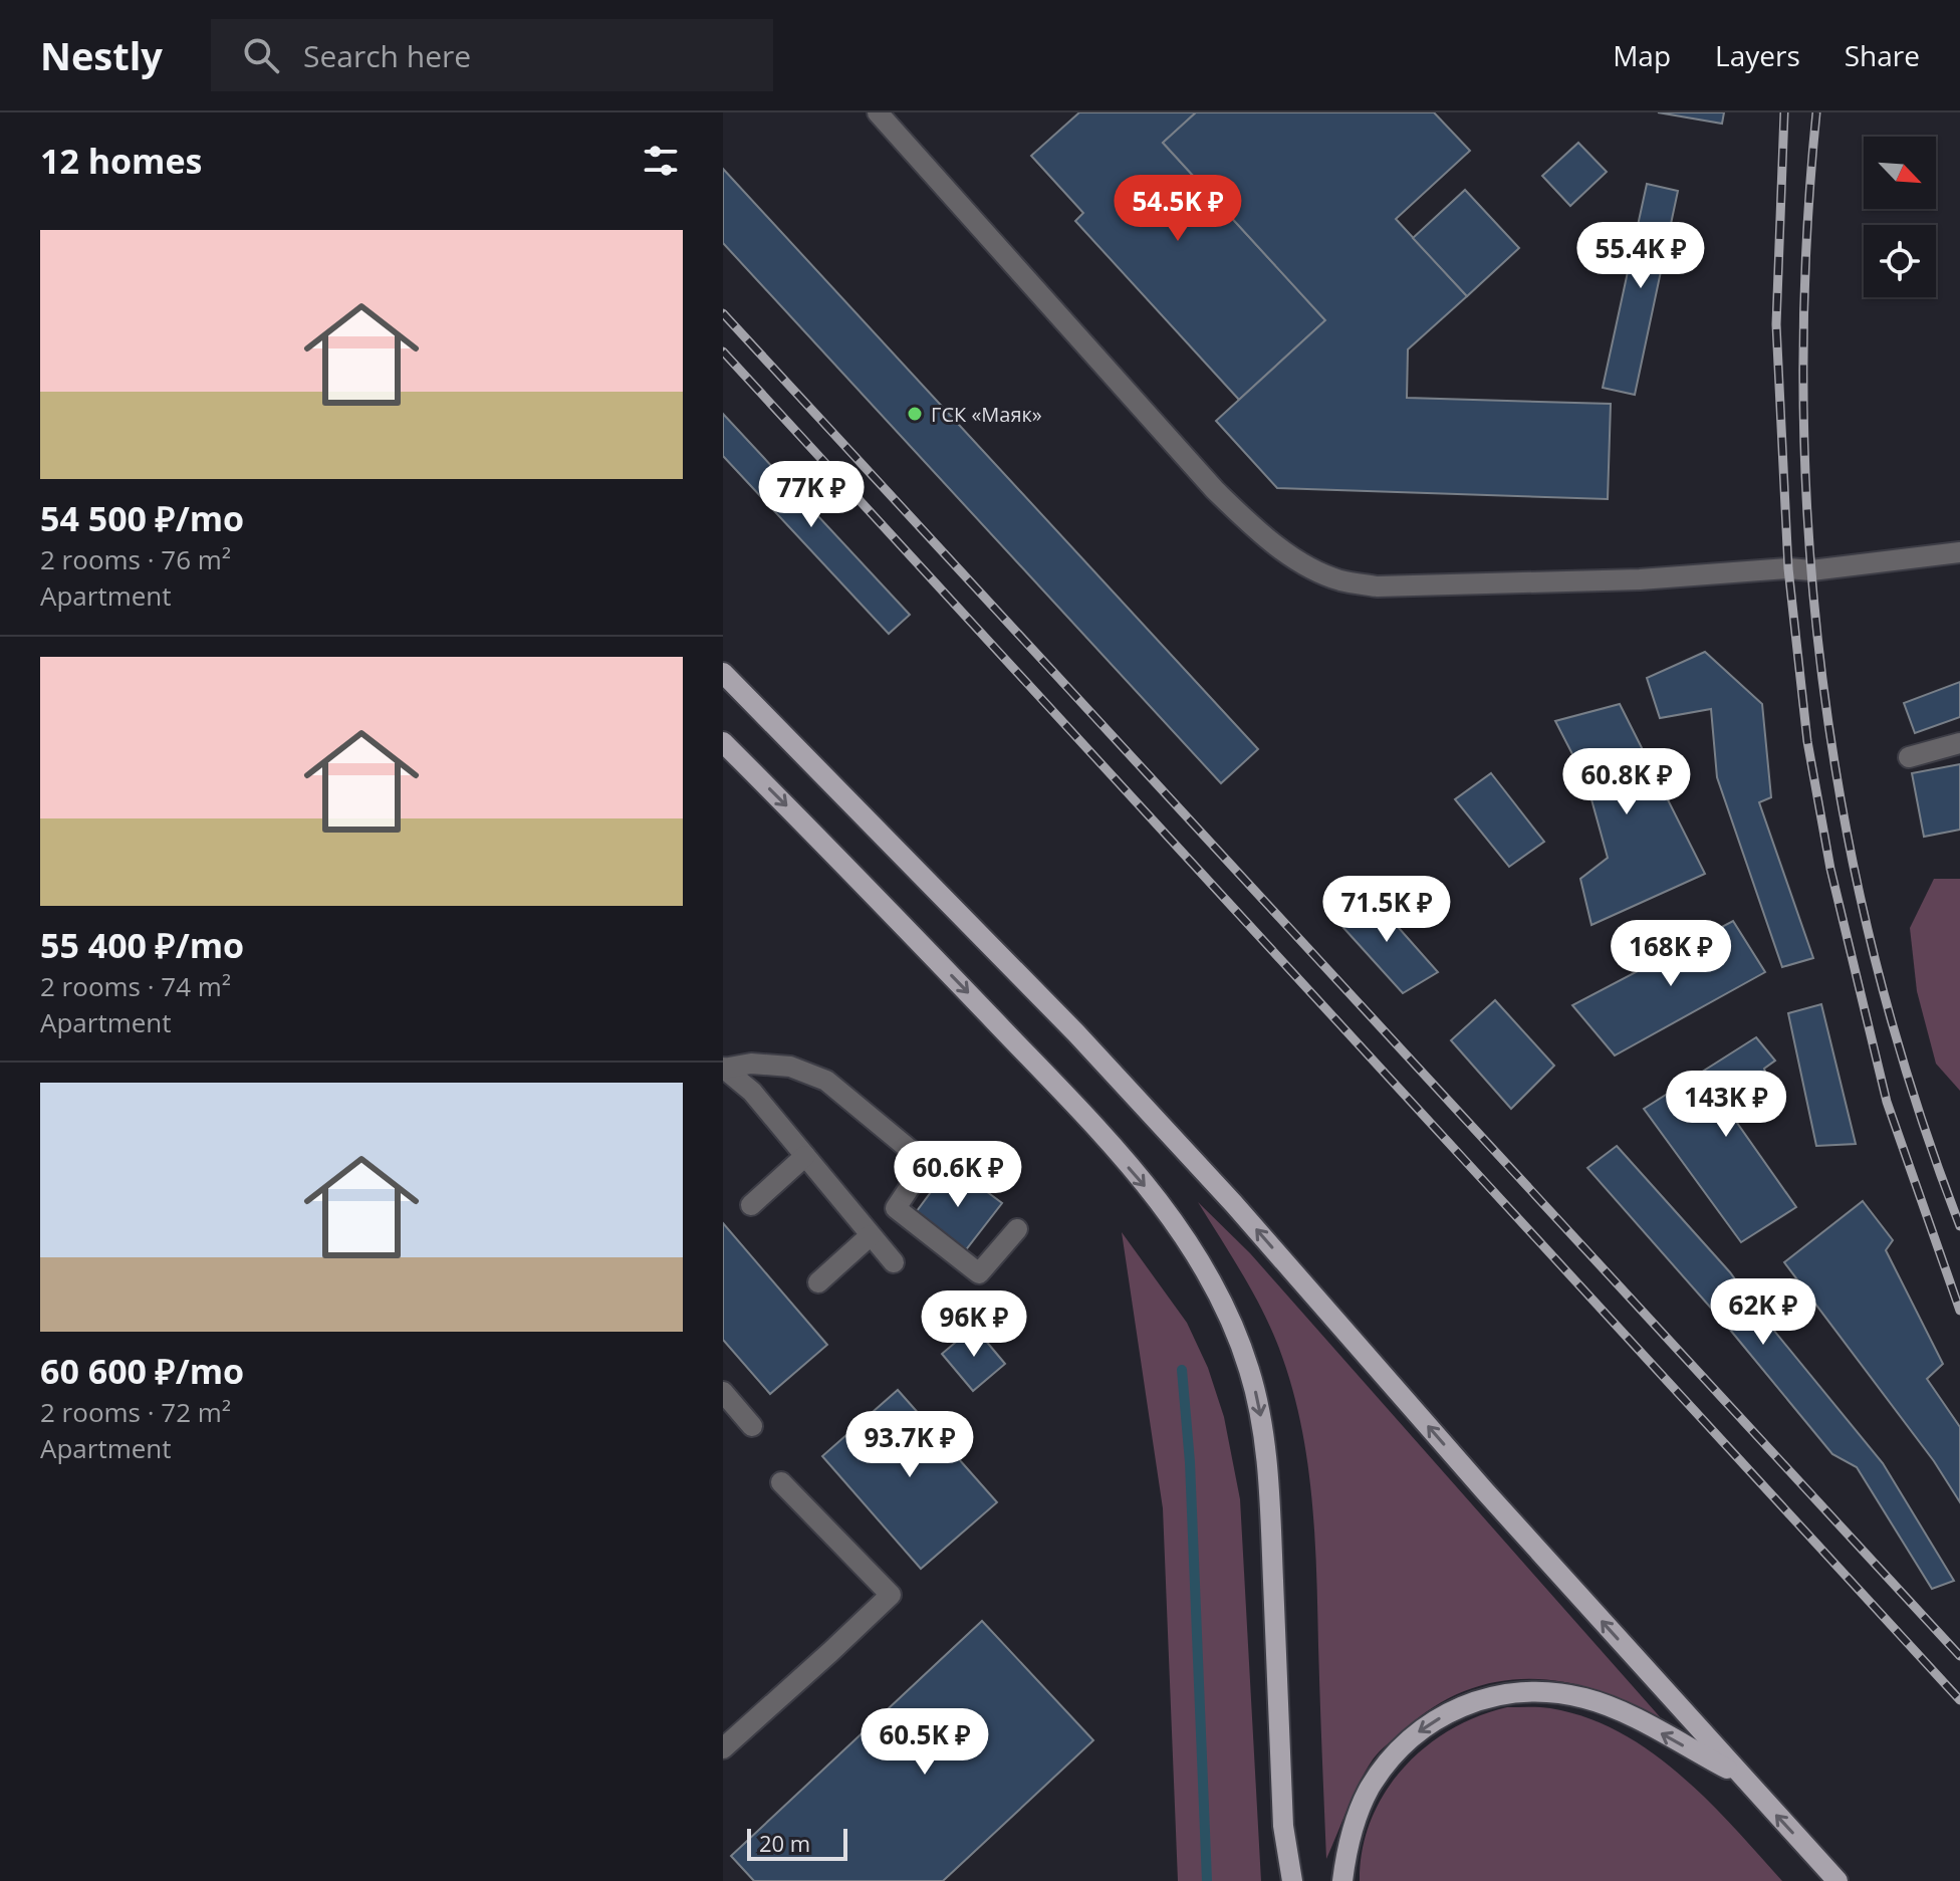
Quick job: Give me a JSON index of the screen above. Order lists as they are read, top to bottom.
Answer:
{
  "places": ["ГСК «Маяк»"],
  "scale_bar": "20 m",
  "north": "bottom right",
  "page": {
    "header": "Nestly",
    "search": "Search here",
    "nav": ["Map", "Layers", "Share"],
    "heading": "12 homes",
    "price": [
      "54.5K ₽",
      "55.4K ₽",
      "77K ₽",
      "60.8K ₽",
      "71.5K ₽",
      "168K ₽",
      "143K ₽",
      "60.6K ₽",
      "62K ₽",
      "96K ₽",
      "93.7K ₽",
      "60.5K ₽"
    ],
    "list": [
      {
        "name": "54 500 ₽/mo",
        "note": "2 rooms · 76 m² · Apartment"
      },
      {
        "name": "55 400 ₽/mo",
        "note": "2 rooms · 74 m² · Apartment"
      },
      {
        "name": "60 600 ₽/mo",
        "note": "2 rooms · 72 m² · Apartment"
      }
    ],
    "scale": "20 m"
  }
}
